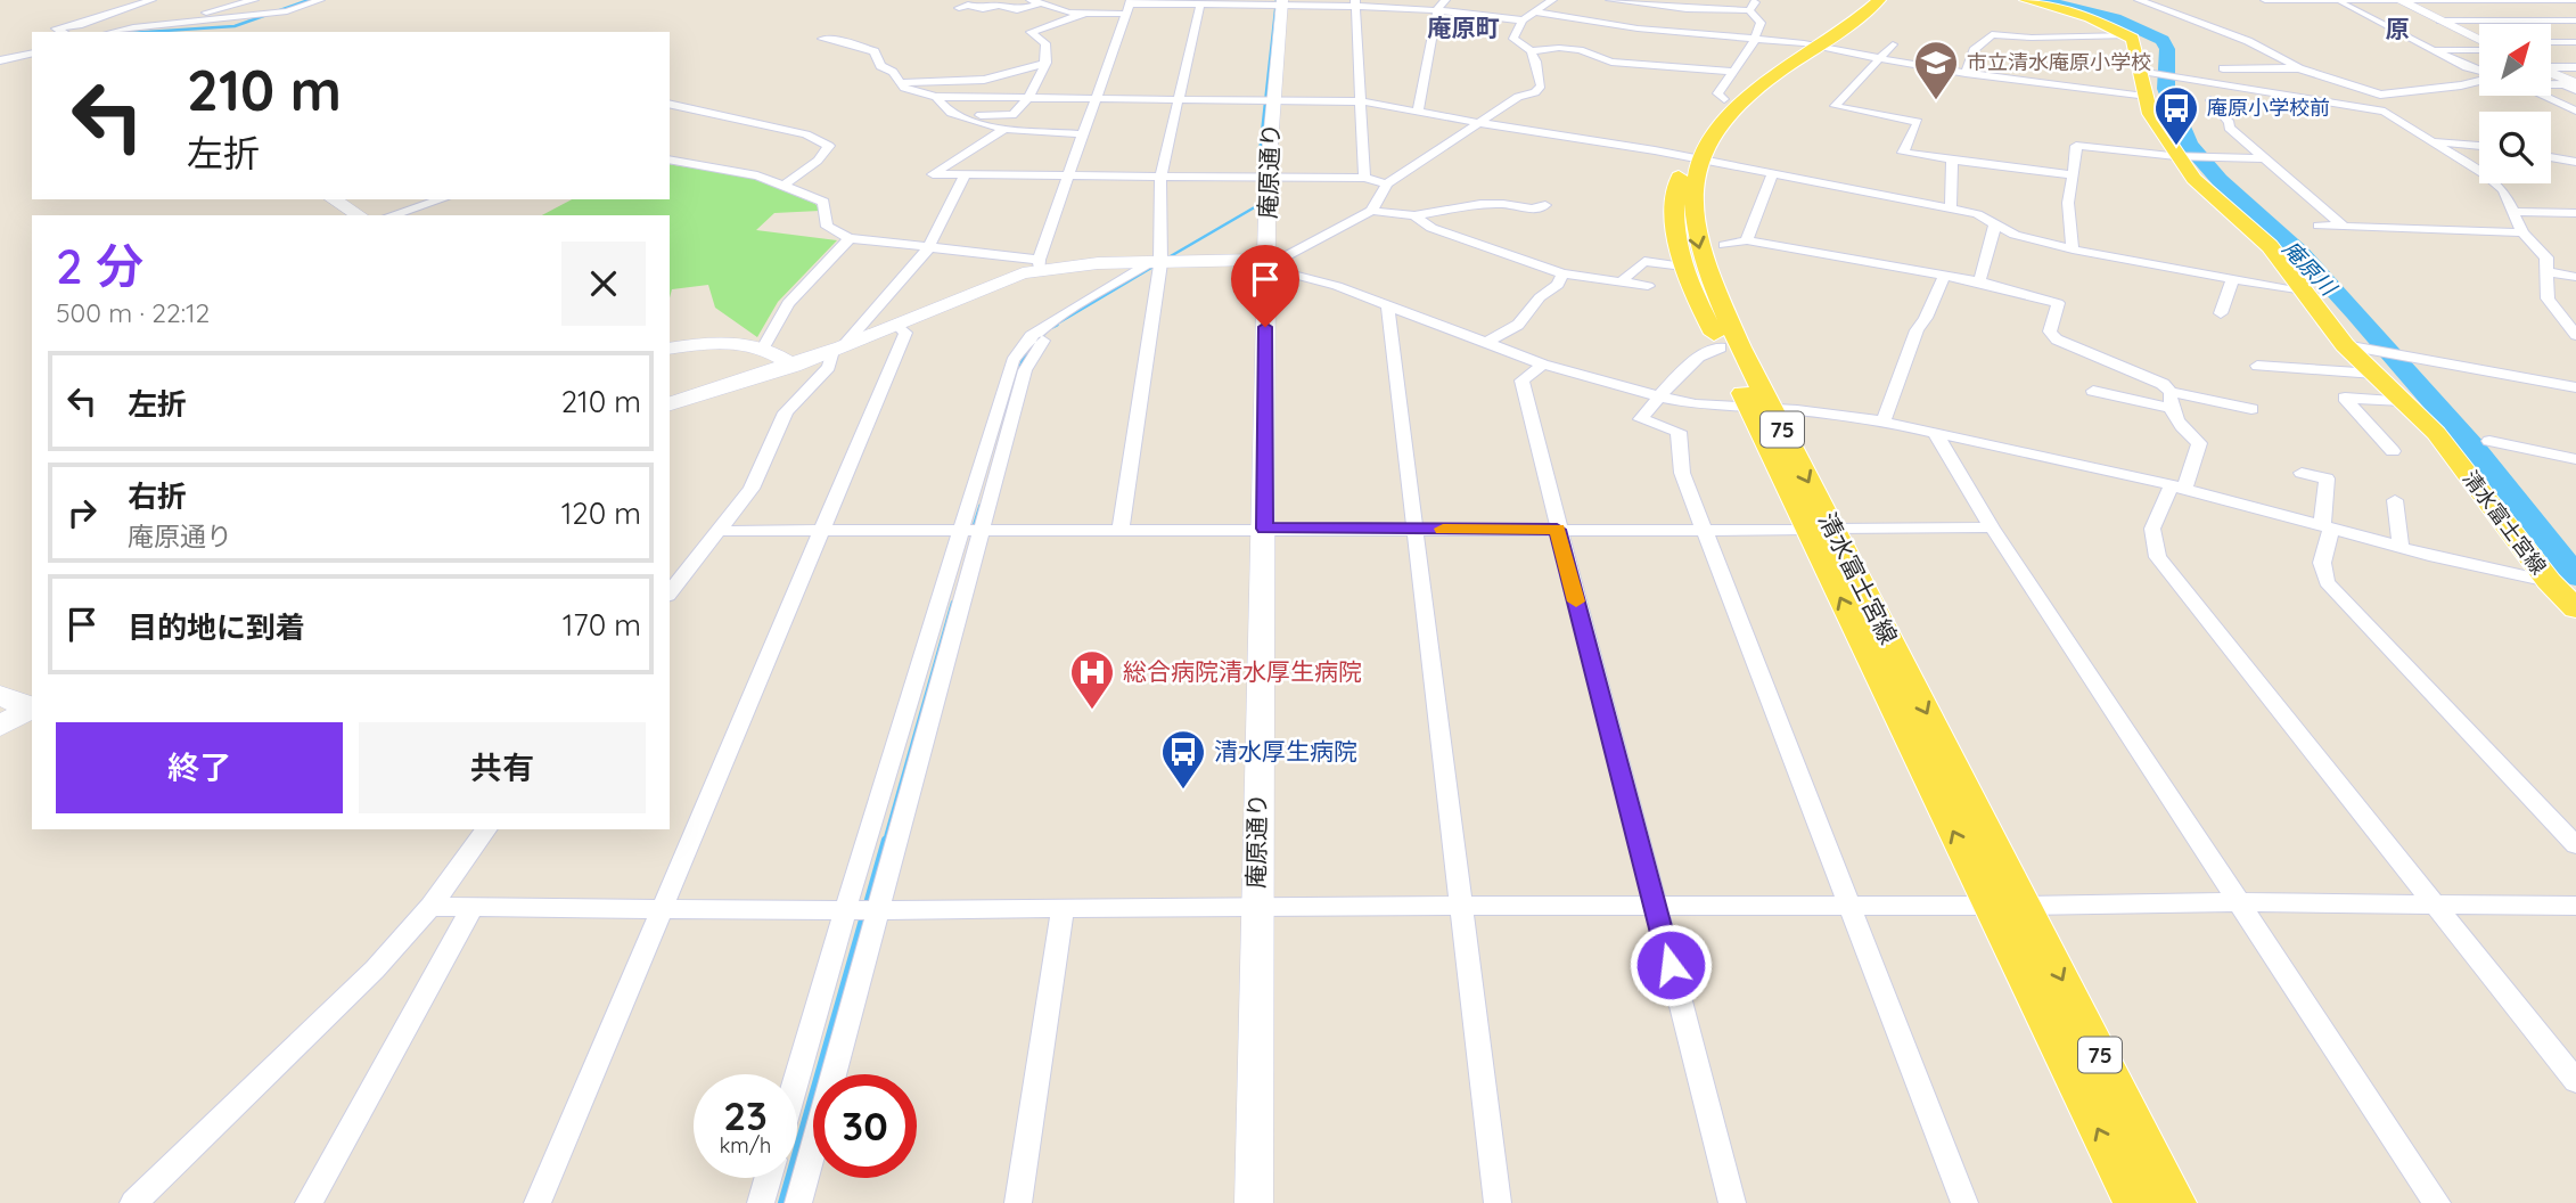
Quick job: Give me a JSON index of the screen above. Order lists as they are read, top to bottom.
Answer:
{
  "streets": {
    "main road": ["75", "清水富士宮線"],
    "street": ["庵原通り"]
  },
  "districts": ["庵原町", "原"],
  "water": ["庵原川"],
  "places": {
    "school or university": ["市立清水庵原小学校"],
    "bus stop": ["庵原小学校前", "清水厚生病院"],
    "hospital": ["総合病院清水厚生病院"]
  },
  "north": "top right",
  "page": {
    "turn": ["210 m", "左折"],
    "heading": ["2 分", "500 m · 22:12"],
    "list": [
      {
        "name": "左折",
        "value": "210 m"
      },
      {
        "name": "右折",
        "note": "庵原通り",
        "value": "120 m"
      },
      {
        "name": "目的地に到着",
        "value": "170 m"
      }
    ],
    "buttons": ["終了", "共有"],
    "speed": "23 km/h",
    "limit": "30"
  }
}
